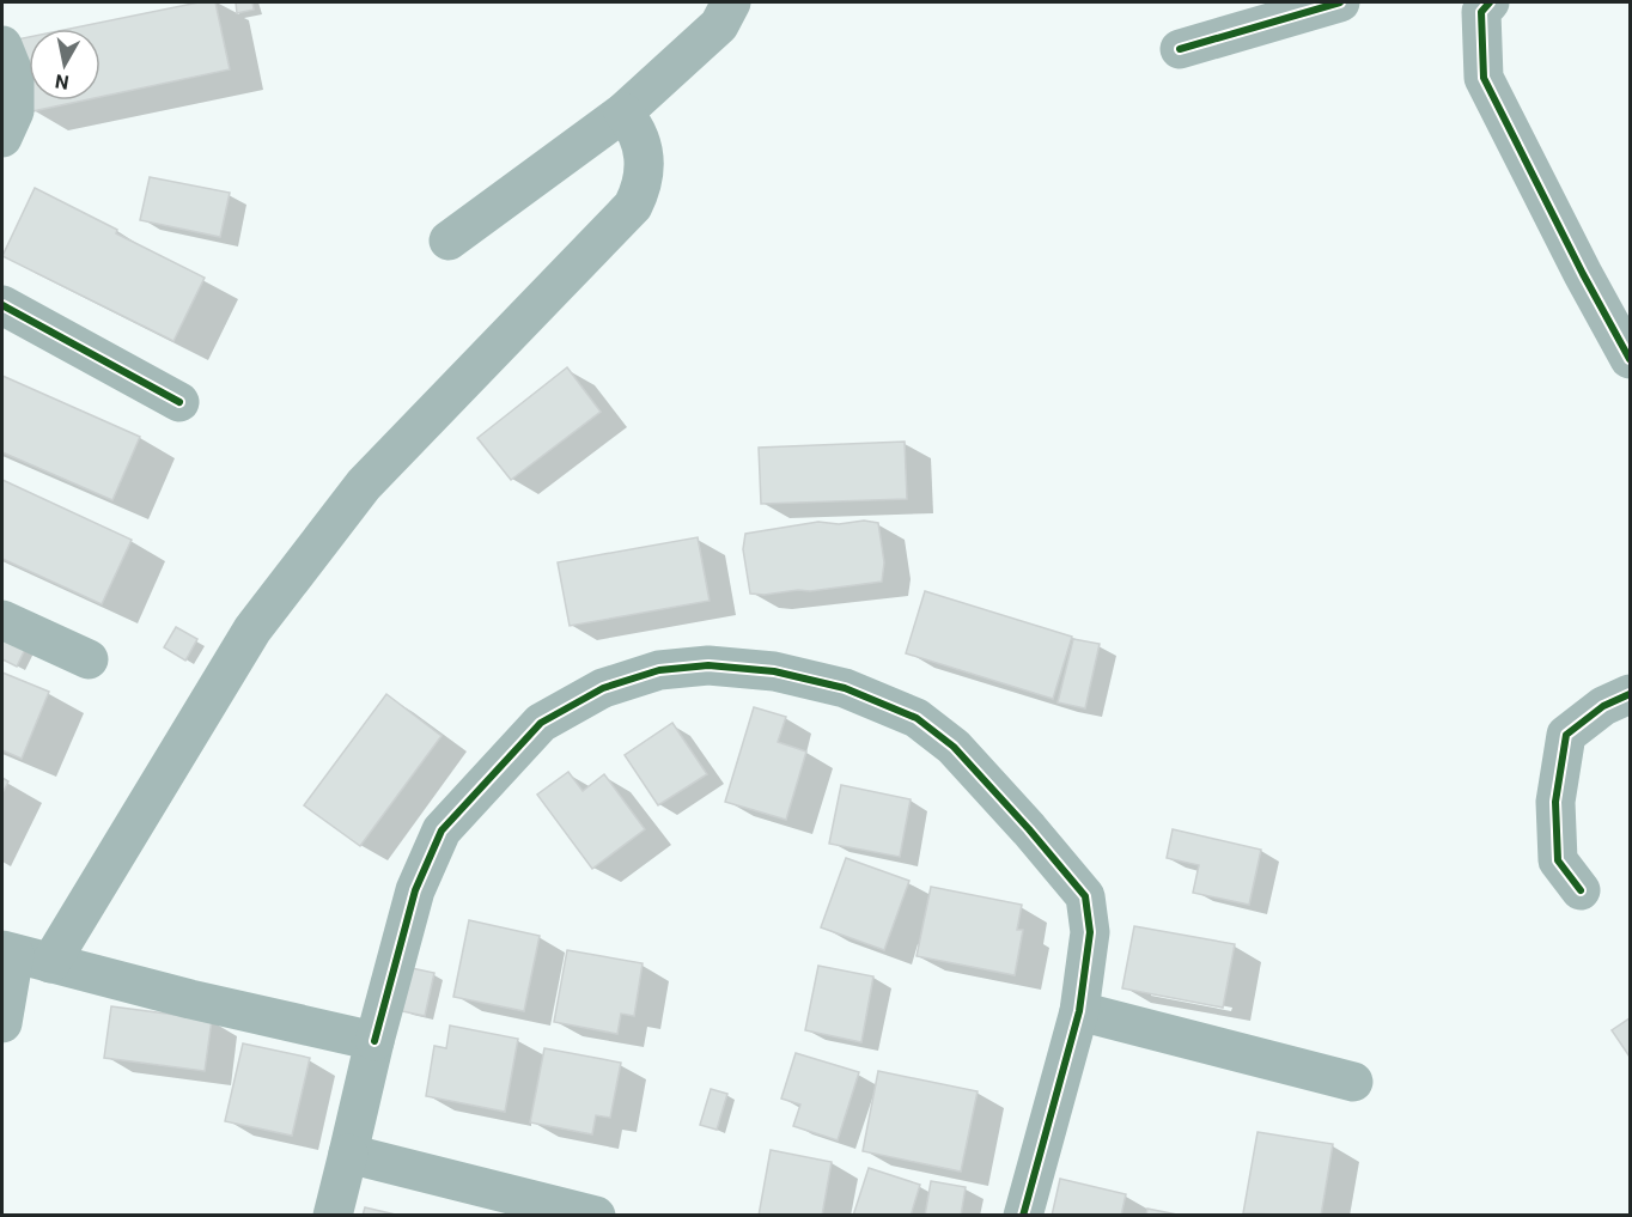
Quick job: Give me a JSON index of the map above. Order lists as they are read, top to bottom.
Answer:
{
  "north": "bottom"
}
